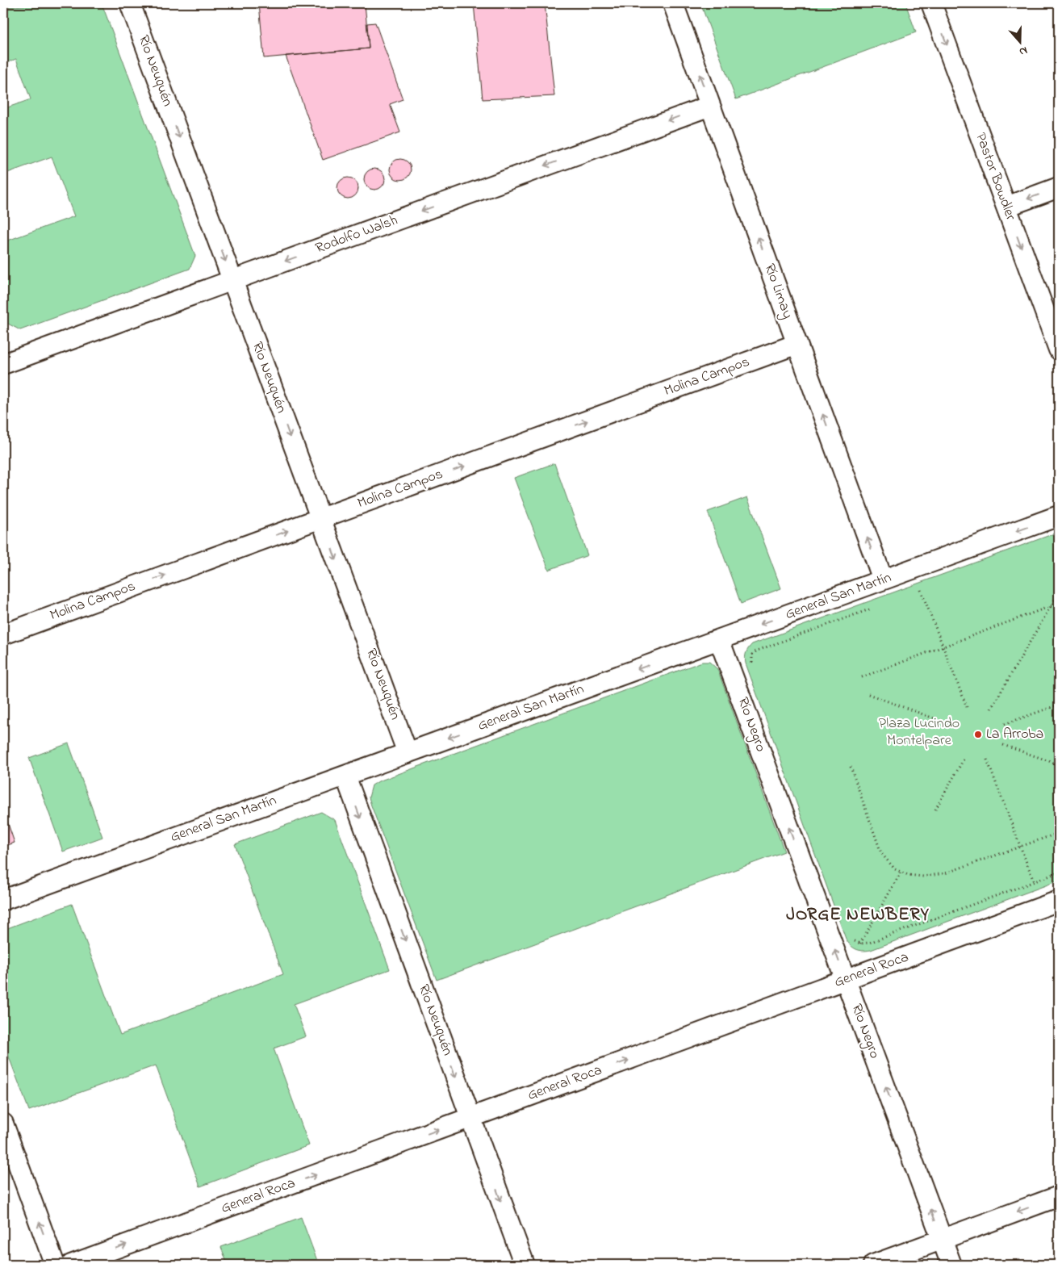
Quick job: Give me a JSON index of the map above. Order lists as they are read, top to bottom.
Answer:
{
  "streets": {
    "street": [
      "Río Neuquén",
      "Pastor Bowdler",
      "Rodolfo Walsh",
      "Río Limay",
      "Molina Campos",
      "General San Martín",
      "Río Negro",
      "General Roca"
    ]
  },
  "crossings": [
    ["Río Neuquén", "Rodolfo Walsh"],
    ["Río Neuquén", "Molina Campos"],
    ["Río Neuquén", "General San Martín"],
    ["Río Neuquén", "General Roca"],
    ["Rodolfo Walsh", "Río Limay"],
    ["Río Limay", "Molina Campos"],
    ["Río Limay", "General San Martín"],
    ["General San Martín", "Río Negro"],
    ["Río Negro", "General Roca"]
  ],
  "one_way": [
    "Río Neuquén",
    "Pastor Bowdler",
    "Rodolfo Walsh",
    "Río Limay",
    "Molina Campos",
    "General San Martín",
    "Río Negro",
    "General Roca"
  ],
  "districts": ["JORGE NEWBERY"],
  "parks": ["Plaza Lucindo Montelpare"],
  "places": ["La Arroba"],
  "north": "bottom"
}
